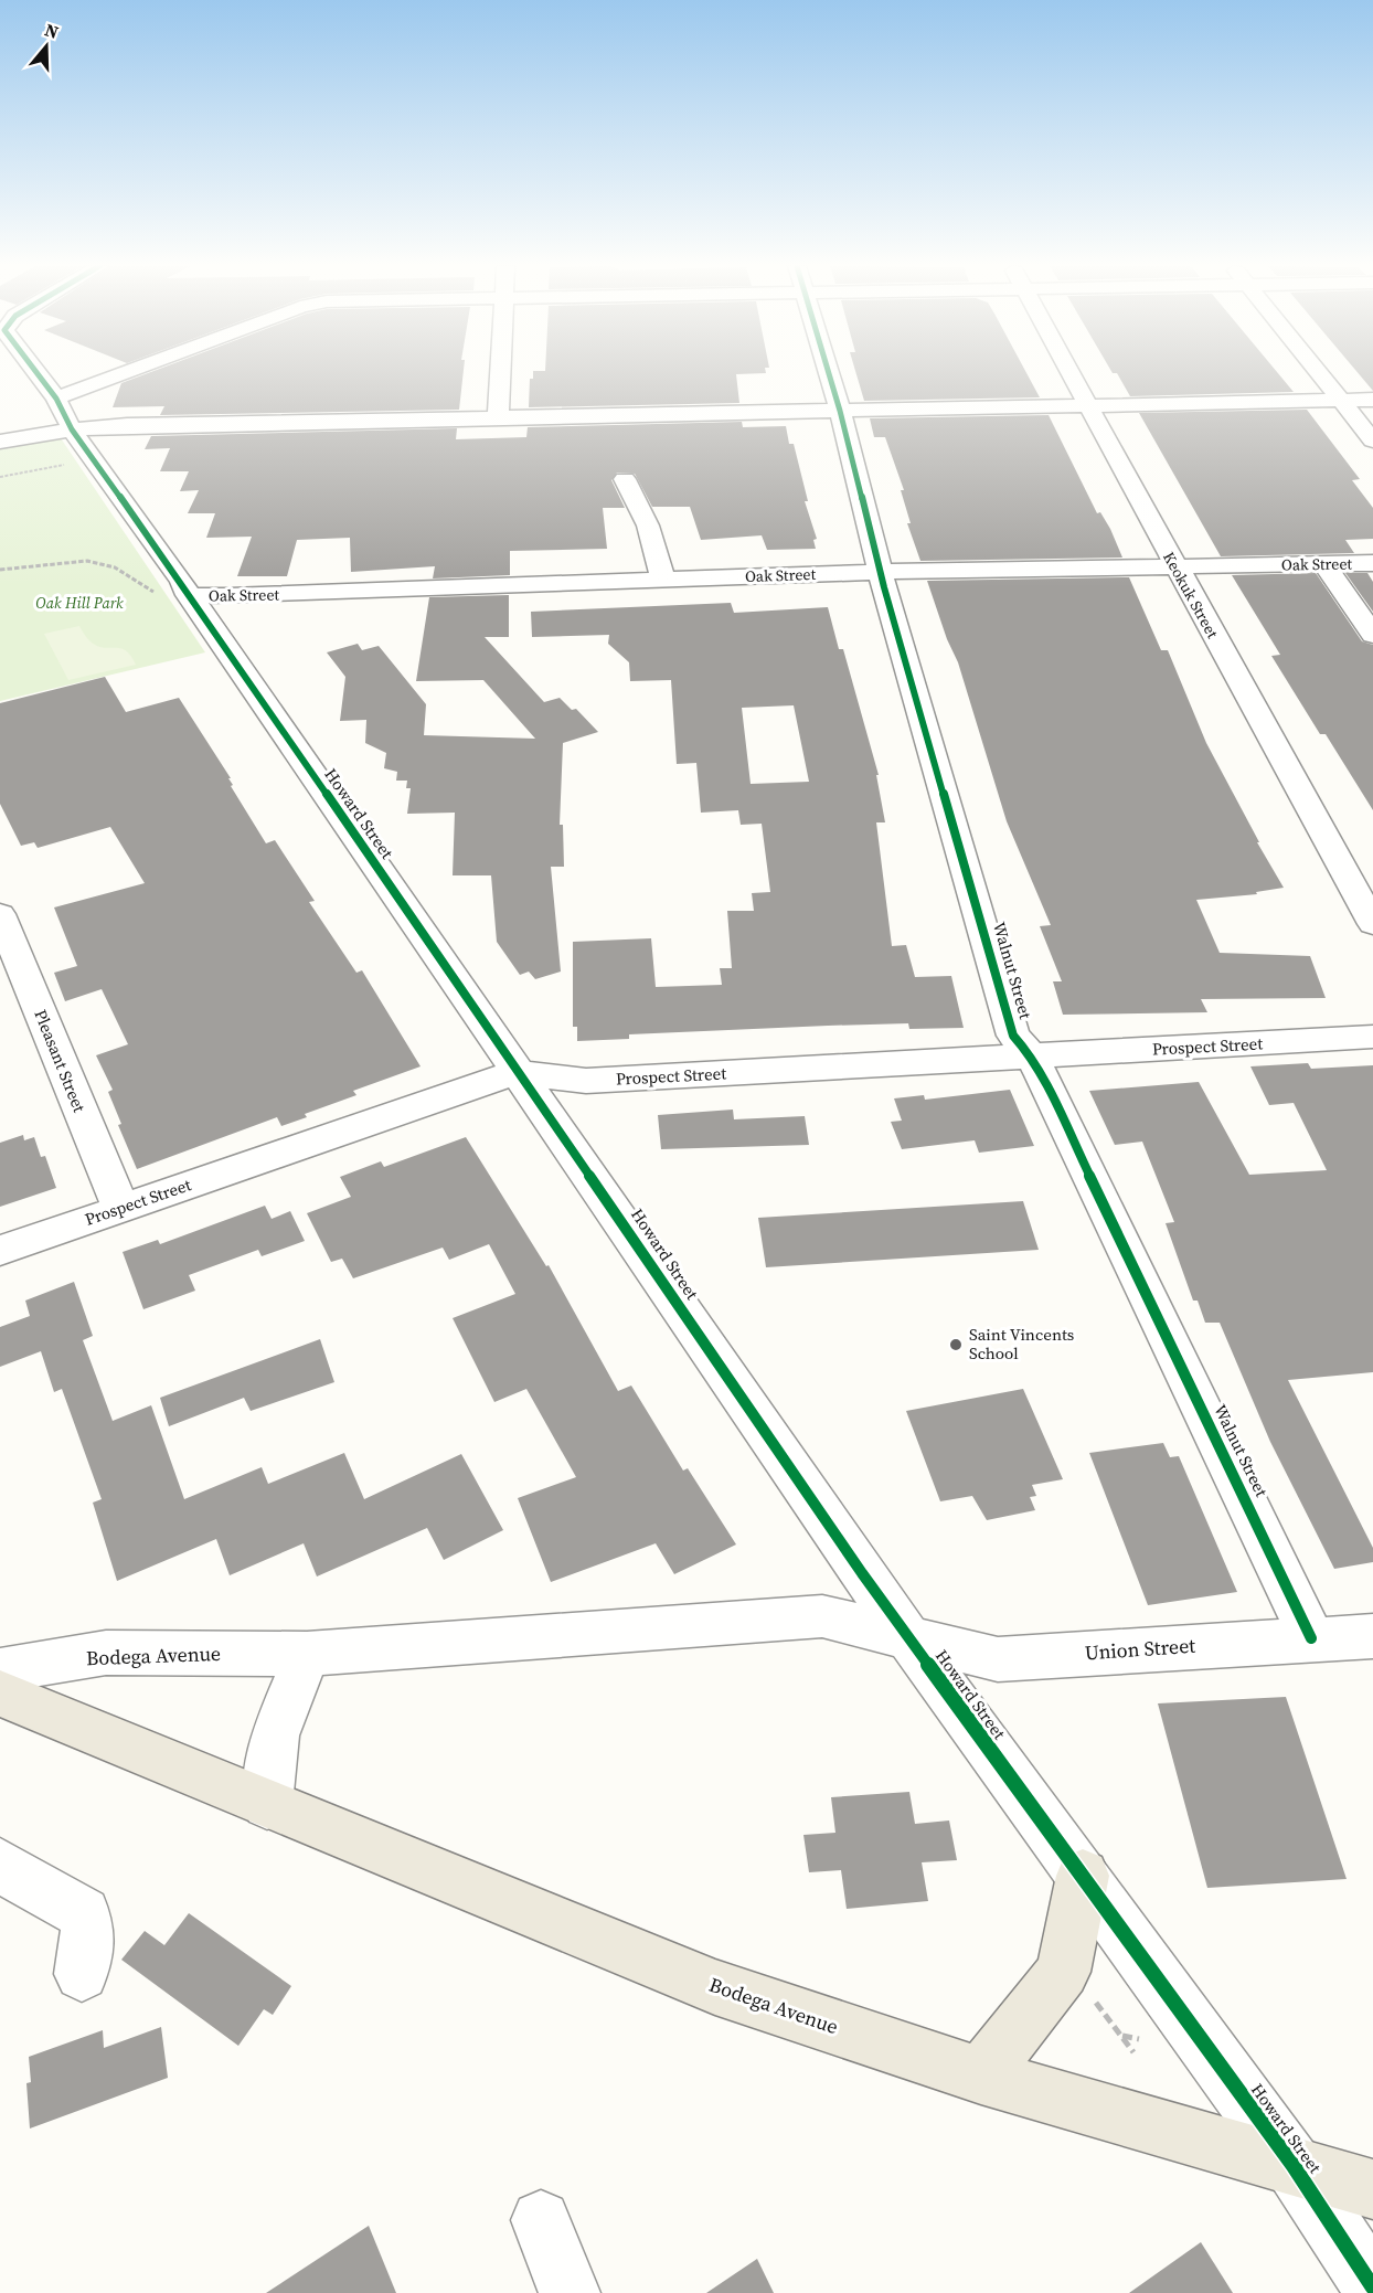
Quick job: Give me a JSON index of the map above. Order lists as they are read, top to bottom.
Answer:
{
  "streets": {
    "main road": ["Bodega Avenue"],
    "street": [
      "Oak Street",
      "Keokuk Street",
      "Howard Street",
      "Walnut Street",
      "Prospect Street",
      "Pleasant Street",
      "Union Street"
    ]
  },
  "crossings": [
    ["Oak Street", "Keokuk Street"],
    ["Oak Street", "Howard Street"],
    ["Oak Street", "Walnut Street"],
    ["Howard Street", "Prospect Street"],
    ["Howard Street", "Union Street"],
    ["Howard Street", "Bodega Avenue"],
    ["Walnut Street", "Prospect Street"],
    ["Walnut Street", "Union Street"],
    ["Prospect Street", "Pleasant Street"],
    ["Union Street", "Bodega Avenue"]
  ],
  "parks": ["Oak Hill Park"],
  "places": ["Saint Vincents School"],
  "north": "top"
}
